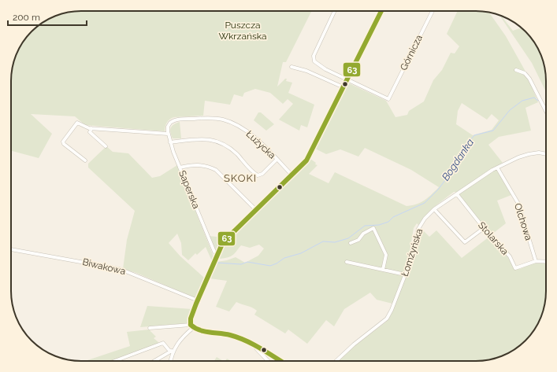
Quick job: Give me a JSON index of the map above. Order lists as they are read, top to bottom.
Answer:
{
  "streets": {
    "street": [
      "Górnicza",
      "Łużycka",
      "Saperska",
      "Olchowa",
      "Stolarska",
      "Łomżyńska",
      "Biwakowa"
    ]
  },
  "crossings": [
    ["Łużycka", "Saperska"],
    ["Olchowa", "Stolarska"],
    ["Olchowa", "Łomżyńska"],
    ["Stolarska", "Łomżyńska"]
  ],
  "districts": ["SKOKI"],
  "water": ["Bogdanka"],
  "parks": ["Puszcza Wkrzańska"],
  "lines": ["transit line 63"],
  "scale_bar": "200 m"
}
